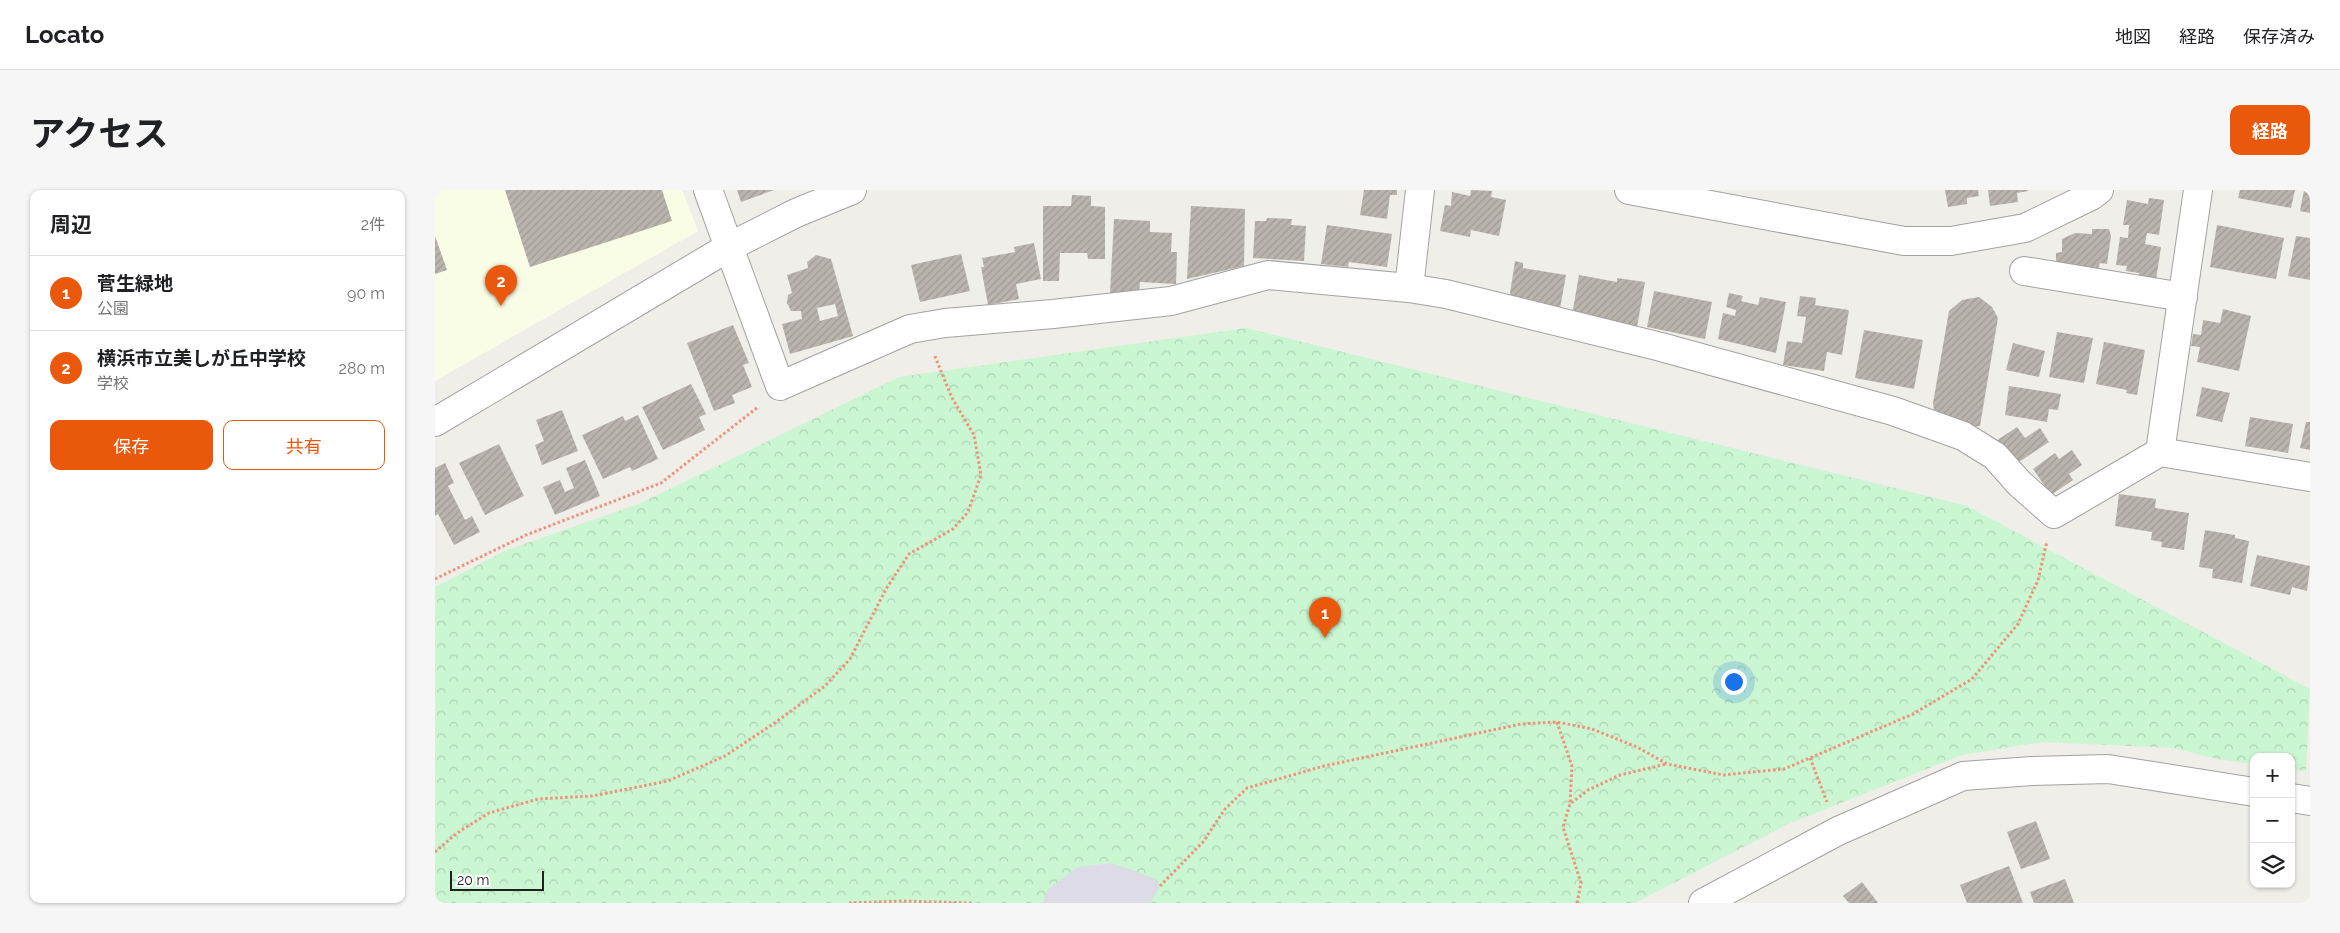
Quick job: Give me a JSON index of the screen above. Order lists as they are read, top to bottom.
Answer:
{
  "scale_bar": "20 m",
  "page": {
    "header": "Locato",
    "nav": ["地図", "経路", "保存済み"],
    "title": "アクセス",
    "buttons": [
      "経路",
      ["保存", "共有"]
    ],
    "heading": ["周辺", "2件"],
    "list": [
      {
        "mark": "1",
        "name": "菅生緑地",
        "note": "公園",
        "value": "90 m"
      },
      {
        "mark": "2",
        "name": "横浜市立美しが丘中学校",
        "note": "学校",
        "value": "280 m"
      }
    ],
    "pins": ["2", "1"],
    "map_buttons": ["+", "−"],
    "scale": "20 m"
  }
}
